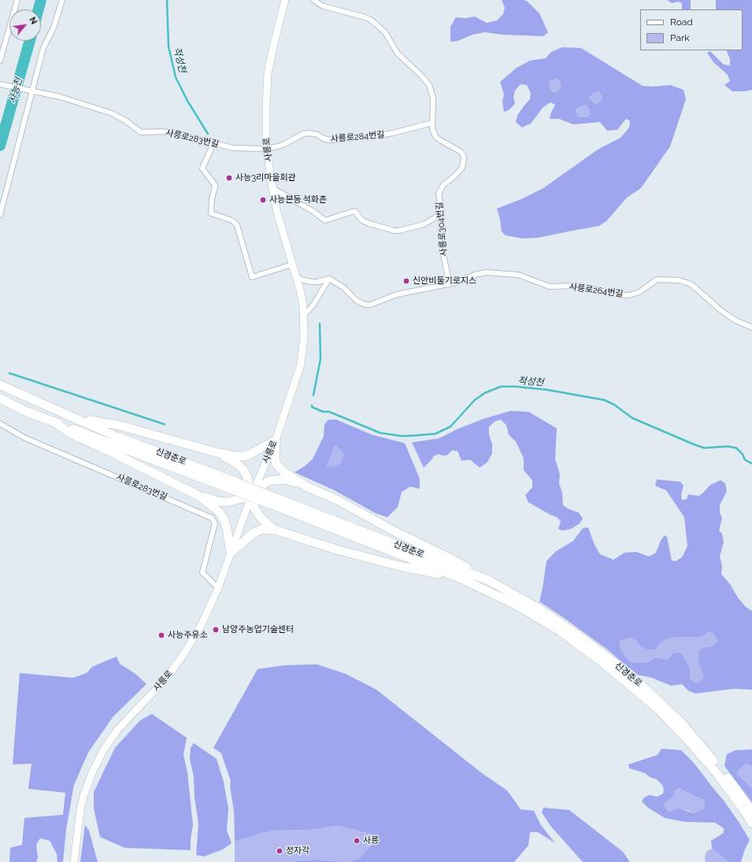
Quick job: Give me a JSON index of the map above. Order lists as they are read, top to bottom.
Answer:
{
  "streets": {
    "highway": ["신경춘로"],
    "street": [
      "사릉로284번길",
      "사릉로283번길",
      "사릉로",
      "사릉로304번길",
      "사릉로264번길"
    ]
  },
  "crossings": [
    ["사릉로284번길", "사릉로283번길"],
    ["사릉로284번길", "사릉로"],
    ["사릉로284번길", "사릉로304번길"],
    ["사릉로283번길", "사릉로"],
    ["사릉로304번길", "사릉로264번길"]
  ],
  "water": ["적성천", "사능천"],
  "places": [
    "사능3리마을회관",
    "사능본동.석화촌",
    "신안비둘기로지스",
    "남양주농업기술센터",
    "사능주유소",
    "사릉",
    "정자각"
  ],
  "legend": ["Road", "Park"],
  "north": "top right"
}
